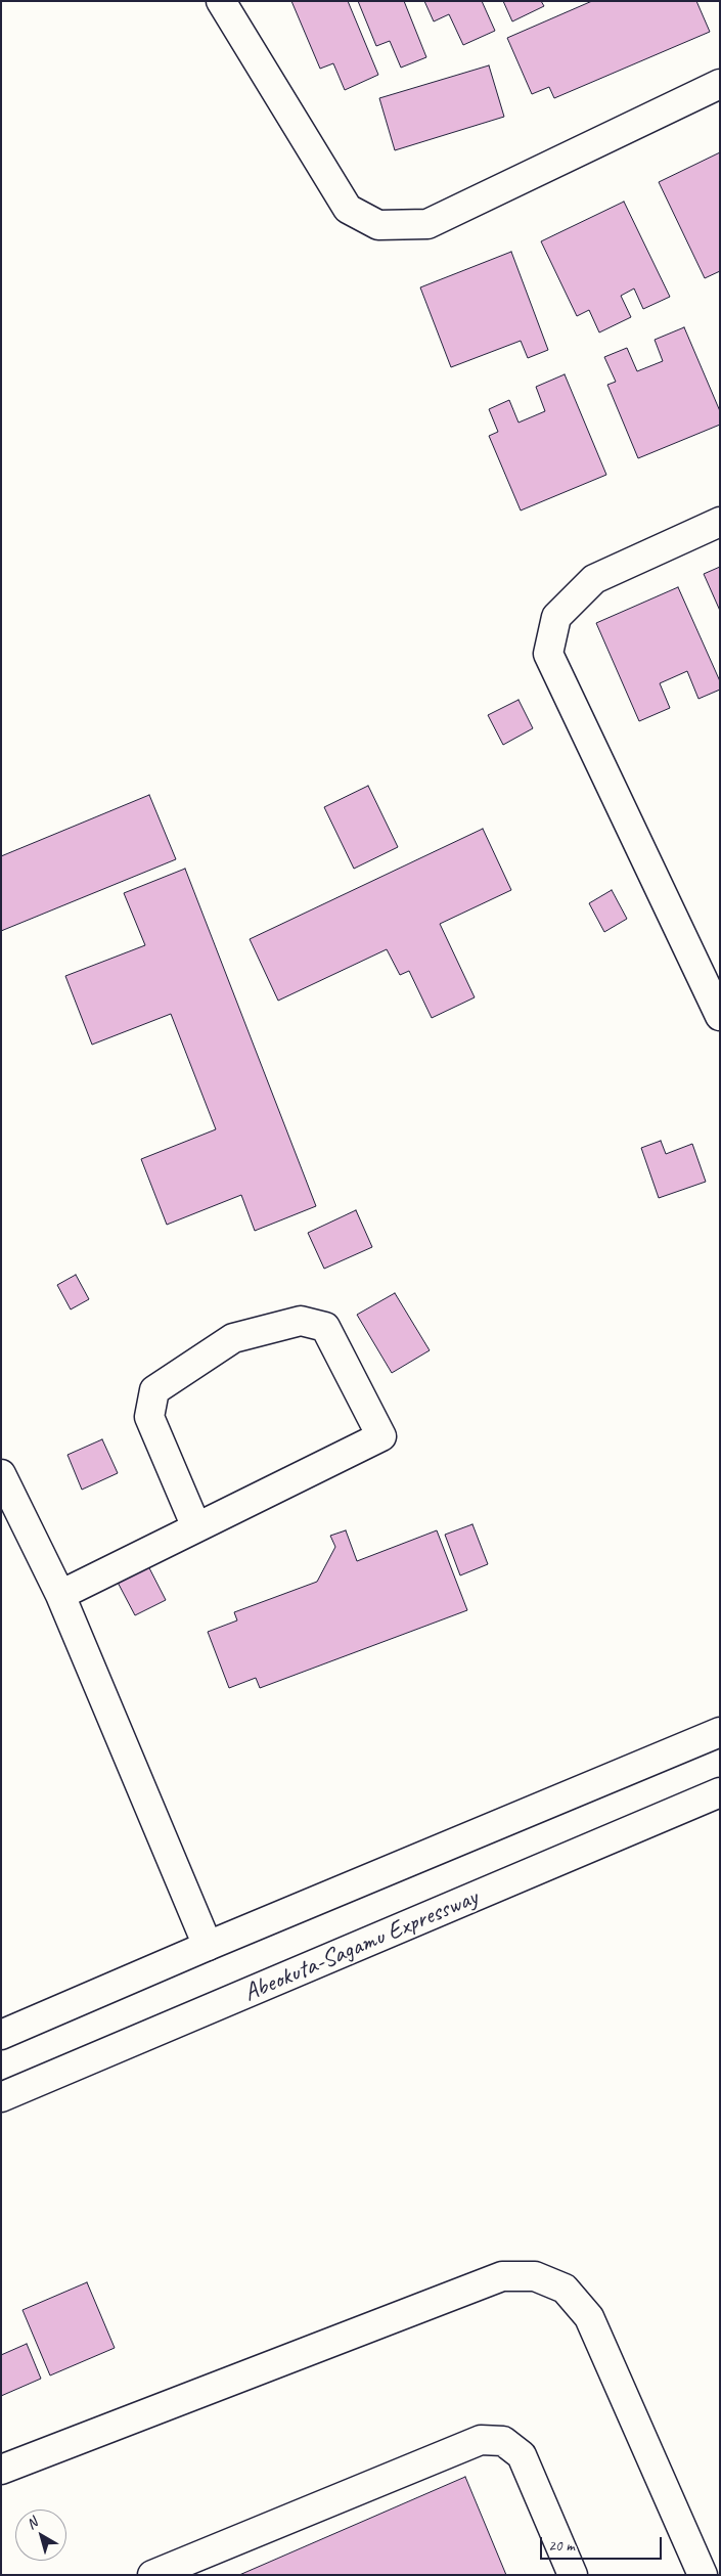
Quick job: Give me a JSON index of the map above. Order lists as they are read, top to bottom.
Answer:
{
  "streets": {
    "main road": ["Abeokuta-Sagamu Expressway"]
  },
  "scale_bar": "20 m",
  "north": "top left"
}
